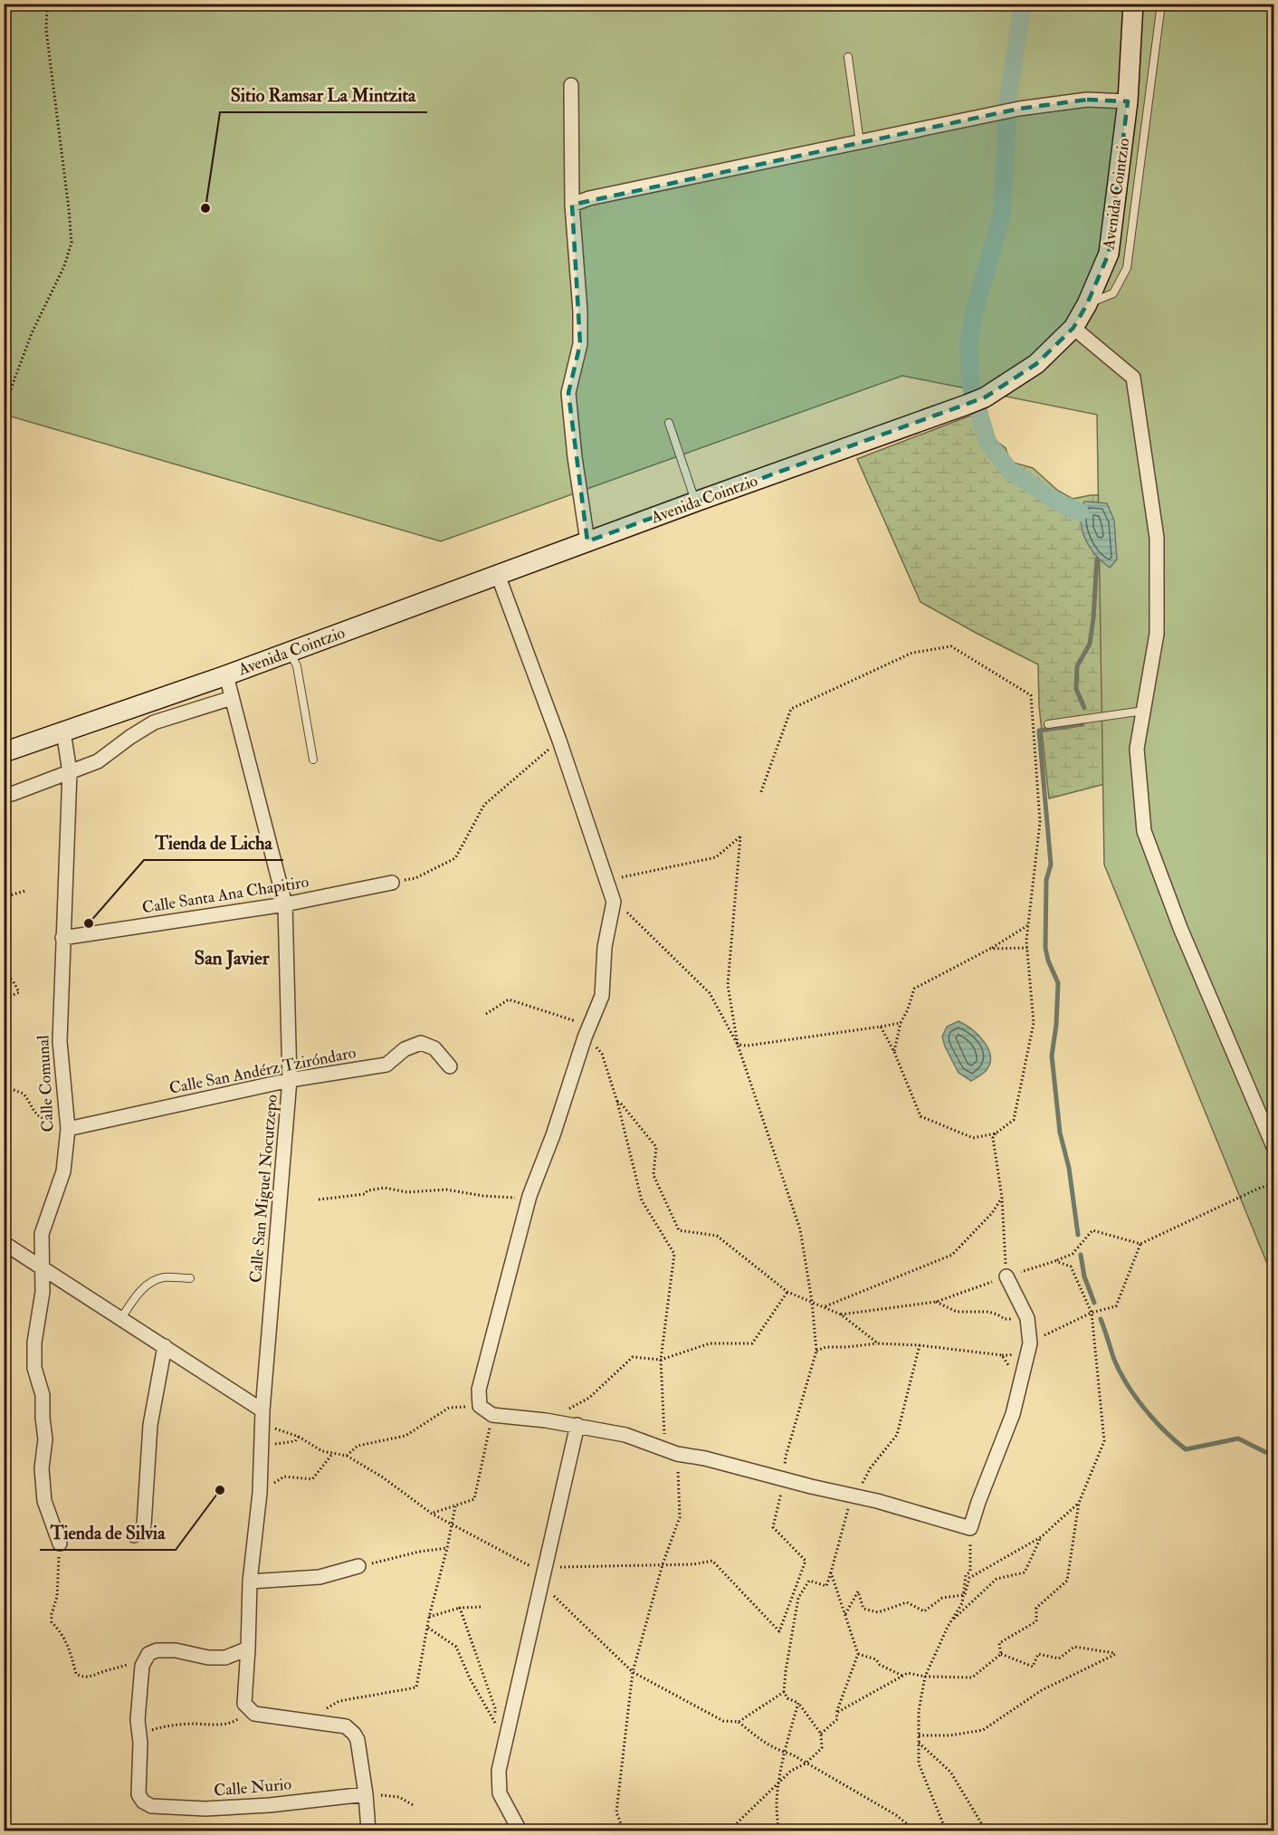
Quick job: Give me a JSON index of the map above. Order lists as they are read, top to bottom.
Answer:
{
  "streets": {
    "main road": ["Avenida Cointzio"],
    "street": [
      "Calle Santa Ana Chapitiro",
      "Calle San Andérz Tziróndaro",
      "Calle Comunal",
      "Calle San Miguel Nocutzepo",
      "Calle Nurio"
    ]
  },
  "crossings": [
    ["Avenida Cointzio", "Calle Comunal"],
    ["Avenida Cointzio", "Calle San Miguel Nocutzepo"],
    ["Calle Santa Ana Chapitiro", "Calle Comunal"],
    ["Calle Santa Ana Chapitiro", "Calle San Miguel Nocutzepo"],
    ["Calle San Andérz Tziróndaro", "Calle Comunal"],
    ["Calle San Andérz Tziróndaro", "Calle San Miguel Nocutzepo"]
  ],
  "districts": ["San Javier"],
  "places": ["Sitio Ramsar La Mintzita", "Tienda de Licha", "Tienda de Silvia"]
}
